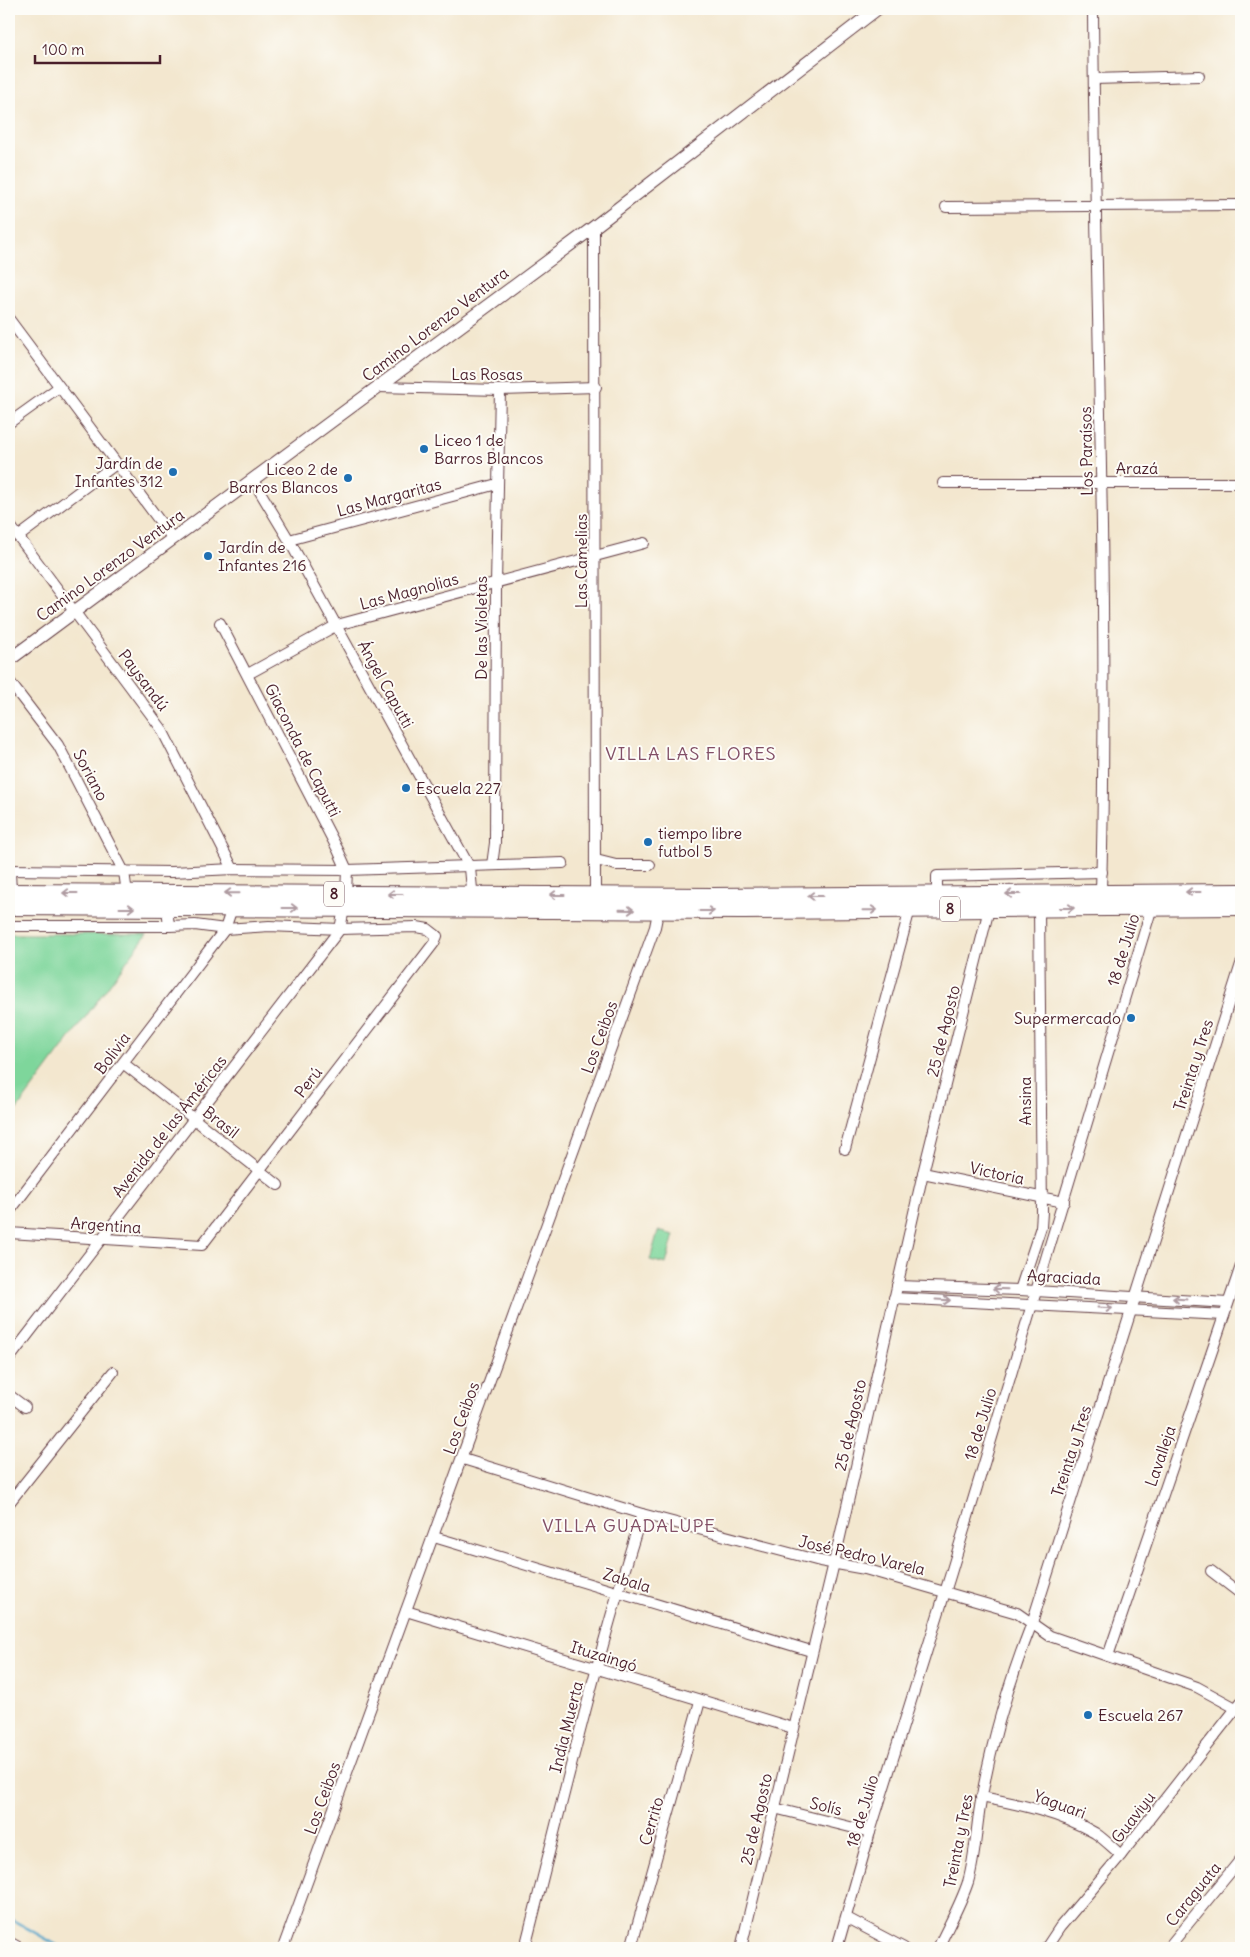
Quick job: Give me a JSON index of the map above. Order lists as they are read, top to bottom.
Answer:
{
  "streets": {
    "highway": ["8"],
    "street": [
      "Camino Lorenzo Ventura",
      "Las Rosas",
      "Los Paraísos",
      "Arazá",
      "Las Margaritas",
      "Las Camelias",
      "Las Magnolias",
      "De las Violetas",
      "Paysandú",
      "Ángel Caputti",
      "Giaconda de Caputti",
      "Soriano",
      "18 de Julio",
      "25 de Agosto",
      "Los Ceibos",
      "Bolivia",
      "Treinta y Tres",
      "Perú",
      "Ansina",
      "Brasil",
      "Avenida de las Américas",
      "Victoria",
      "Argentina",
      "Agraciada",
      "Lavalleja",
      "José Pedro Varela",
      "Zabala",
      "Ituzaingó",
      "India Muerta",
      "Yaguari",
      "Solís",
      "Guaviyu",
      "Cerrito",
      "Caraguata"
    ]
  },
  "crossings": [
    ["Camino Lorenzo Ventura", "Las Rosas"],
    ["Camino Lorenzo Ventura", "Las Camelias"],
    ["Camino Lorenzo Ventura", "Paysandú"],
    ["Camino Lorenzo Ventura", "Ángel Caputti"],
    ["Las Rosas", "Las Camelias"],
    ["Las Rosas", "De las Violetas"],
    ["Los Paraísos", "Arazá"],
    ["Los Paraísos", "8"],
    ["Las Margaritas", "De las Violetas"],
    ["Las Margaritas", "Ángel Caputti"],
    ["Las Camelias", "Las Magnolias"],
    ["Las Camelias", "8"],
    ["Las Magnolias", "De las Violetas"],
    ["Las Magnolias", "Ángel Caputti"],
    ["Las Magnolias", "Giaconda de Caputti"],
    ["Ángel Caputti", "8"],
    ["Giaconda de Caputti", "8"],
    ["Giaconda de Caputti", "Avenida de las Américas"],
    ["Soriano", "8"],
    ["8", "18 de Julio"],
    ["8", "25 de Agosto"],
    ["8", "Los Ceibos"],
    ["8", "Bolivia"],
    ["8", "Ansina"],
    ["8", "Avenida de las Américas"],
    ["18 de Julio", "Victoria"],
    ["18 de Julio", "Agraciada"],
    ["18 de Julio", "José Pedro Varela"],
    ["18 de Julio", "Solís"],
    ["25 de Agosto", "Victoria"],
    ["25 de Agosto", "Agraciada"],
    ["25 de Agosto", "José Pedro Varela"],
    ["25 de Agosto", "Zabala"],
    ["25 de Agosto", "Ituzaingó"],
    ["25 de Agosto", "Solís"],
    ["Los Ceibos", "José Pedro Varela"],
    ["Los Ceibos", "Zabala"],
    ["Los Ceibos", "Ituzaingó"],
    ["Bolivia", "Brasil"],
    ["Treinta y Tres", "Agraciada"],
    ["Treinta y Tres", "José Pedro Varela"],
    ["Treinta y Tres", "Yaguari"],
    ["Perú", "Brasil"],
    ["Perú", "Avenida de las Américas"],
    ["Perú", "Argentina"],
    ["Ansina", "Victoria"],
    ["Ansina", "Agraciada"],
    ["Brasil", "Avenida de las Américas"],
    ["Avenida de las Américas", "Argentina"],
    ["Agraciada", "Lavalleja"],
    ["Lavalleja", "José Pedro Varela"],
    ["José Pedro Varela", "India Muerta"],
    ["José Pedro Varela", "Guaviyu"],
    ["Zabala", "India Muerta"],
    ["Ituzaingó", "India Muerta"],
    ["Ituzaingó", "Cerrito"],
    ["Yaguari", "Guaviyu"]
  ],
  "districts": ["VILLA LAS FLORES", "VILLA GUADALUPE"],
  "places": [
    "Liceo 1 de Barros Blancos",
    "Jardín de Infantes 312",
    "Liceo 2 de Barros Blancos",
    "Jardín de Infantes 216",
    "Escuela 227",
    "tiempo libre futbol 5",
    "Supermercado",
    "Escuela 267"
  ],
  "scale_bar": "100 m"
}
